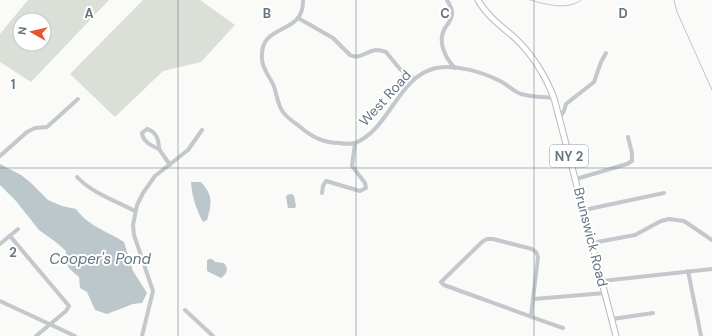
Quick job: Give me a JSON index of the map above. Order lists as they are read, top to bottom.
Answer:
{
  "streets": {
    "main road": ["NY 2", "Brunswick Road"],
    "street": ["West Road"]
  },
  "crossings": [
    ["West Road", "Brunswick Road"]
  ],
  "water": ["Cooper's Pond"],
  "north": "left",
  "grid": {
    "columns": [
      "A",
      "B",
      "C",
      "D"
    ],
    "rows": ["1", "2"]
  }
}
